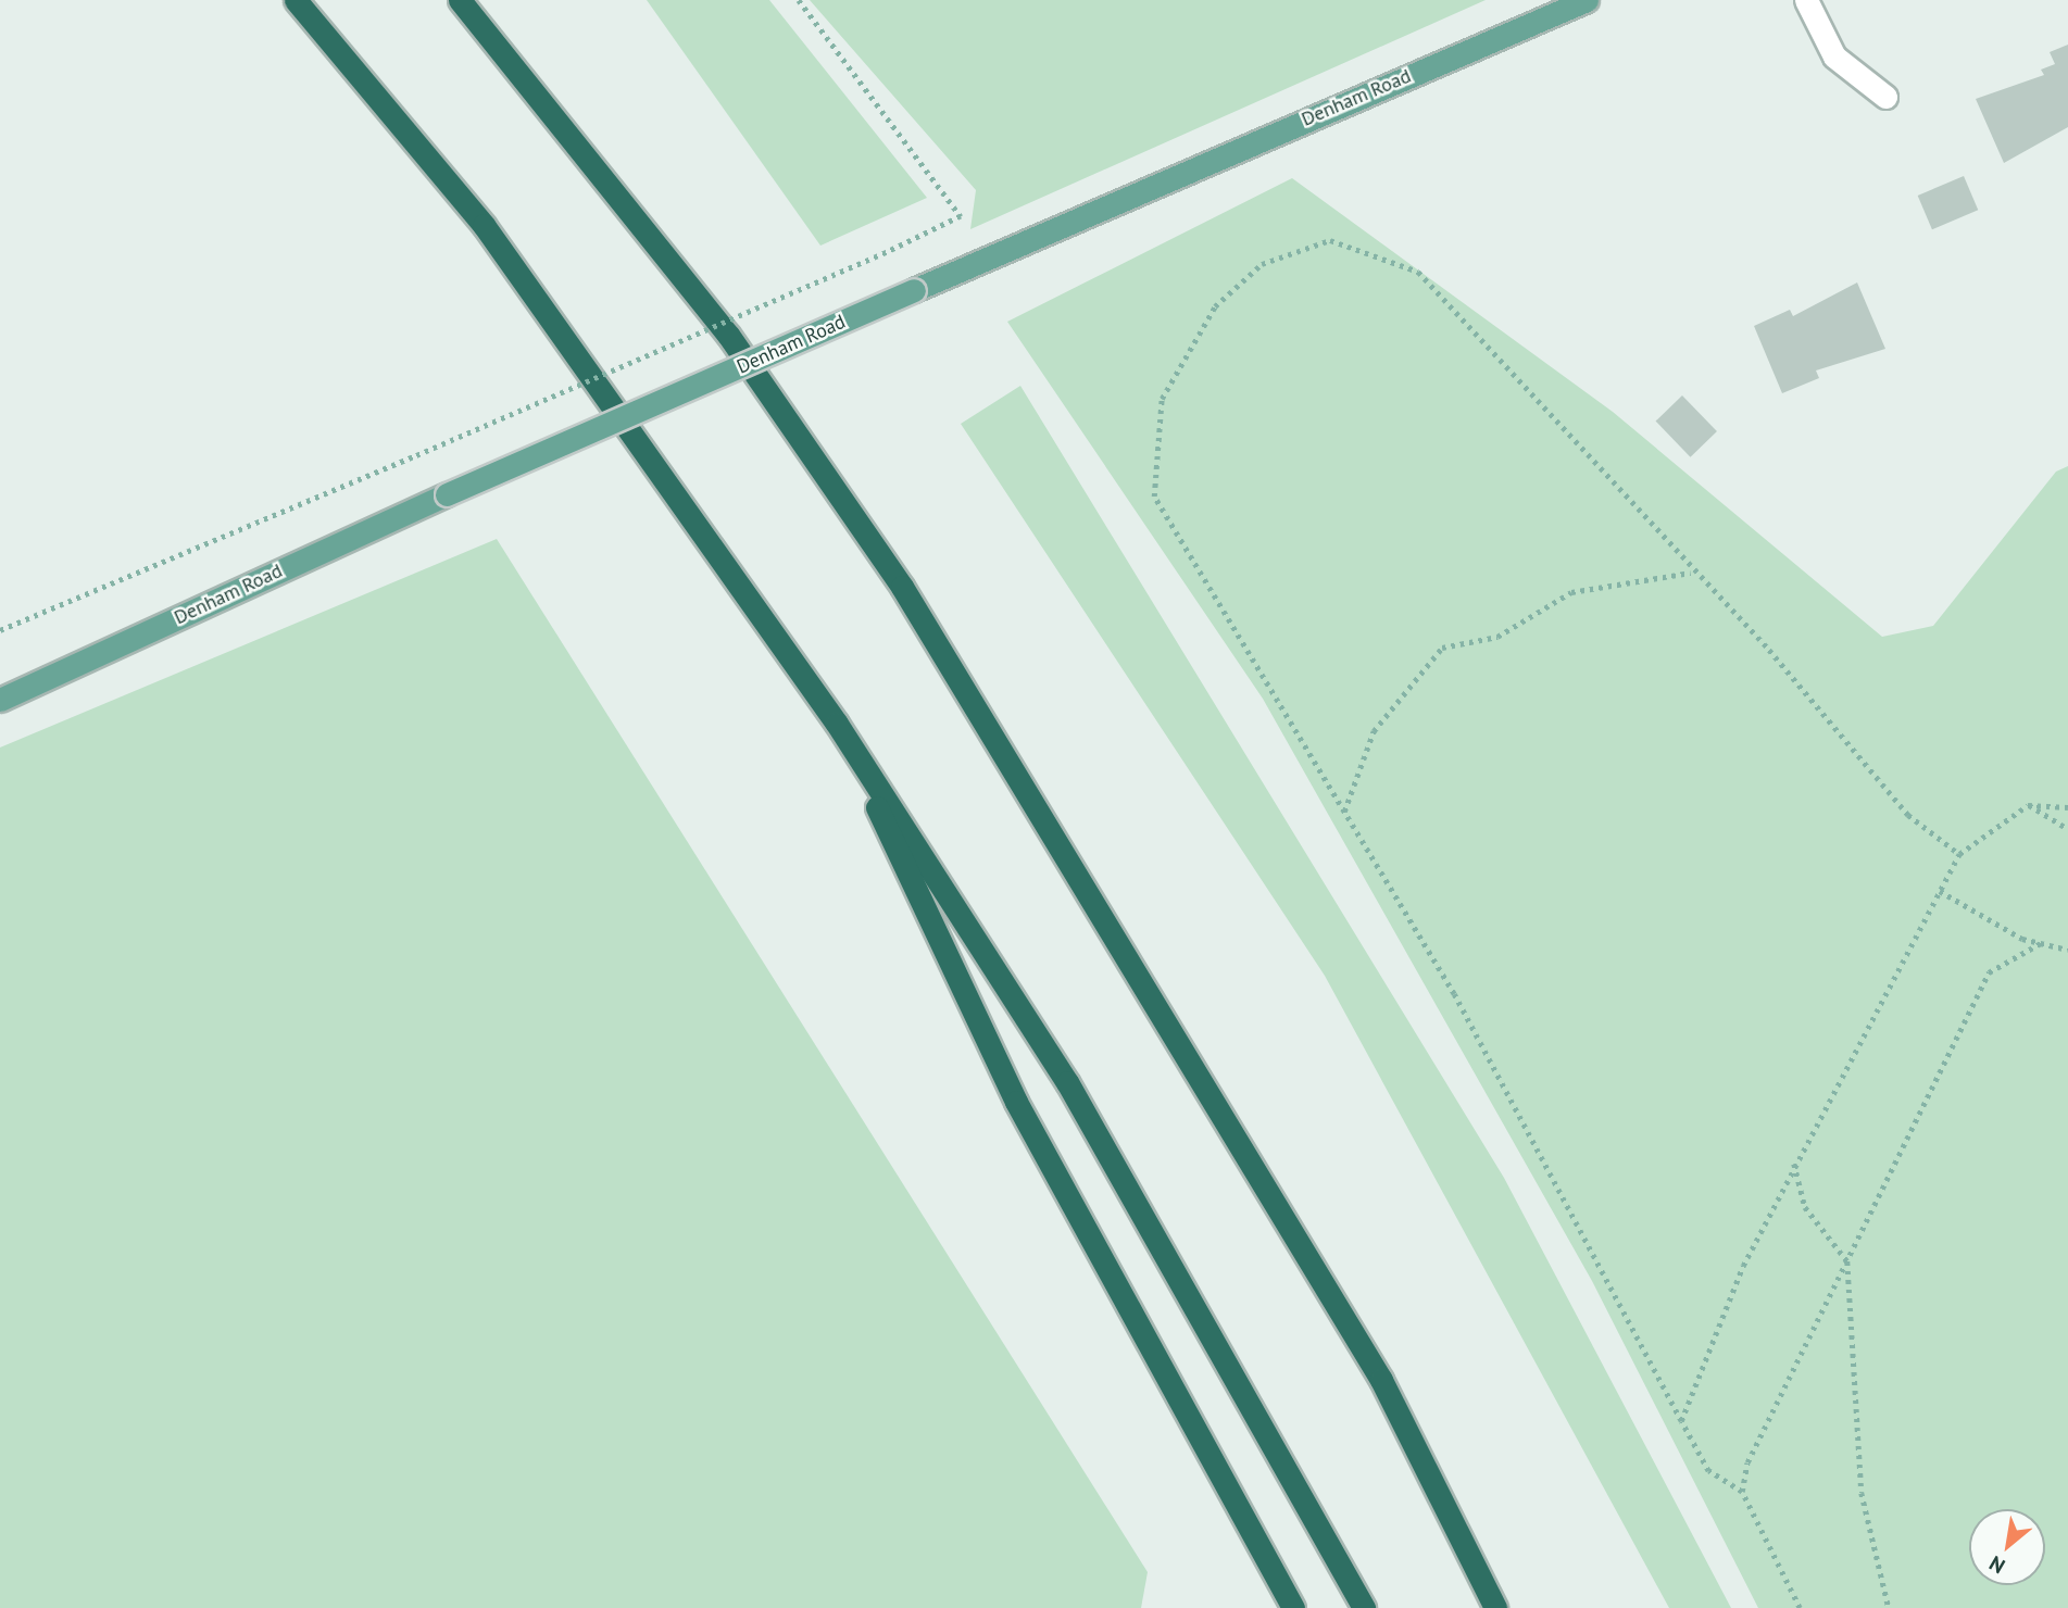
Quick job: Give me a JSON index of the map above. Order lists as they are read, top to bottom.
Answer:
{
  "streets": {
    "main road": ["Denham Road"]
  },
  "north": "bottom left"
}
